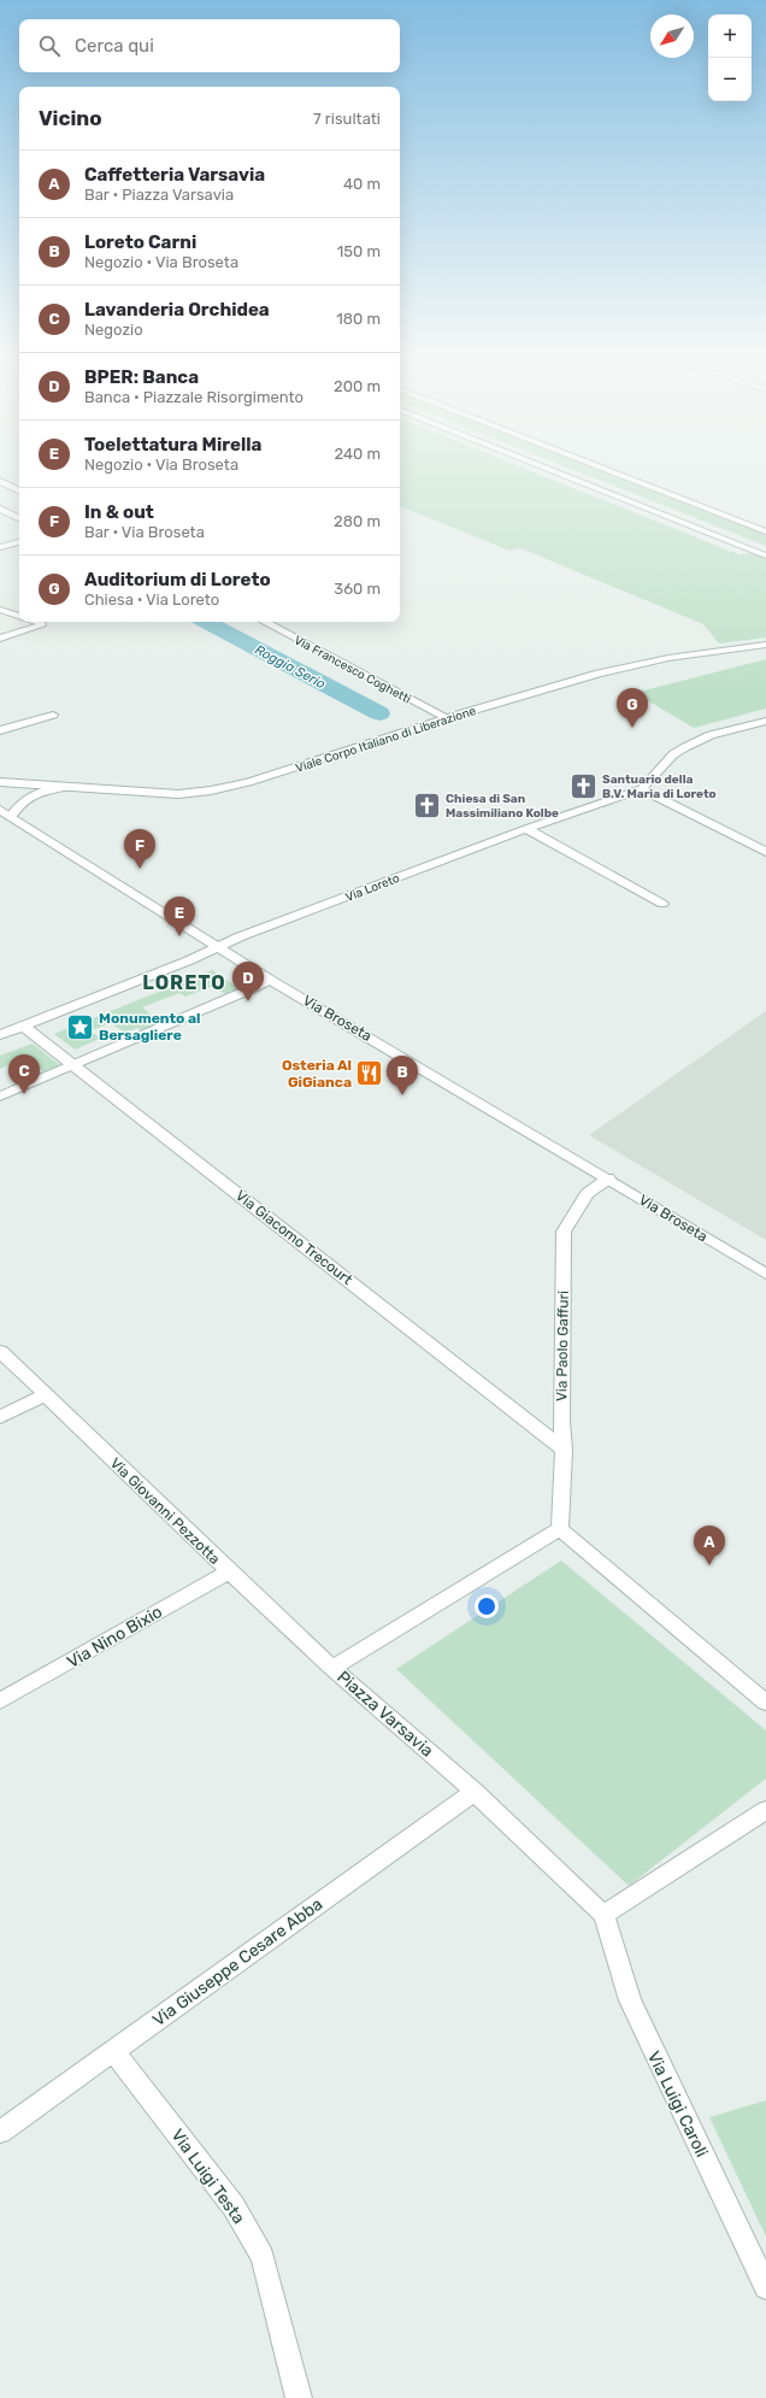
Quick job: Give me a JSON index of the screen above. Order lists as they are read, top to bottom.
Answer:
{
  "streets": {
    "street": [
      "Via Francesco Coghetti",
      "Viale Corpo Italiano di Liberazione",
      "Via Loreto",
      "Via Broseta",
      "Via Giacomo Trecourt",
      "Via Paolo Gaffuri",
      "Via Giovanni Pezzotta",
      "Via Nino Bixio",
      "Piazza Varsavia",
      "Via Giuseppe Cesare Abba",
      "Via Luigi Caroli",
      "Via Luigi Testa"
    ]
  },
  "crossings": [
    ["Via Francesco Coghetti", "Viale Corpo Italiano di Liberazione"],
    ["Via Loreto", "Via Broseta"],
    ["Via Loreto", "Via Giacomo Trecourt"],
    ["Via Broseta", "Via Paolo Gaffuri"],
    ["Via Giacomo Trecourt", "Via Paolo Gaffuri"],
    ["Via Paolo Gaffuri", "Piazza Varsavia"],
    ["Via Giovanni Pezzotta", "Via Nino Bixio"],
    ["Via Giovanni Pezzotta", "Piazza Varsavia"],
    ["Piazza Varsavia", "Via Giuseppe Cesare Abba"],
    ["Piazza Varsavia", "Via Luigi Caroli"],
    ["Via Giuseppe Cesare Abba", "Via Luigi Testa"]
  ],
  "districts": ["LORETO"],
  "water": ["Roggia Serio"],
  "places": {
    "church": ["Santuario della B.V. Maria di Loreto", "Chiesa di San Massimiliano Kolbe"],
    "place": ["Monumento al Bersagliere"],
    "restaurant": ["Osteria Al GiGianca"]
  },
  "north": "bottom left",
  "page": {
    "map_buttons": ["+", "−"],
    "search": "Cerca qui",
    "heading": ["Vicino", "7 risultati"],
    "list": [
      {
        "mark": "A",
        "name": "Caffetteria Varsavia",
        "note": "Bar · Piazza Varsavia",
        "value": "40 m"
      },
      {
        "mark": "B",
        "name": "Loreto Carni",
        "note": "Negozio · Via Broseta",
        "value": "150 m"
      },
      {
        "mark": "C",
        "name": "Lavanderia Orchidea",
        "note": "Negozio",
        "value": "180 m"
      },
      {
        "mark": "D",
        "name": "BPER: Banca",
        "note": "Banca · Piazzale Risorgimento",
        "value": "200 m"
      },
      {
        "mark": "E",
        "name": "Toelettatura Mirella",
        "note": "Negozio · Via Broseta",
        "value": "240 m"
      },
      {
        "mark": "F",
        "name": "In & out",
        "note": "Bar · Via Broseta",
        "value": "280 m"
      },
      {
        "mark": "G",
        "name": "Auditorium di Loreto",
        "note": "Chiesa · Via Loreto",
        "value": "360 m"
      }
    ],
    "pins": [
      "G",
      "F",
      "E",
      "D",
      "C",
      "B",
      "A"
    ]
  }
}
